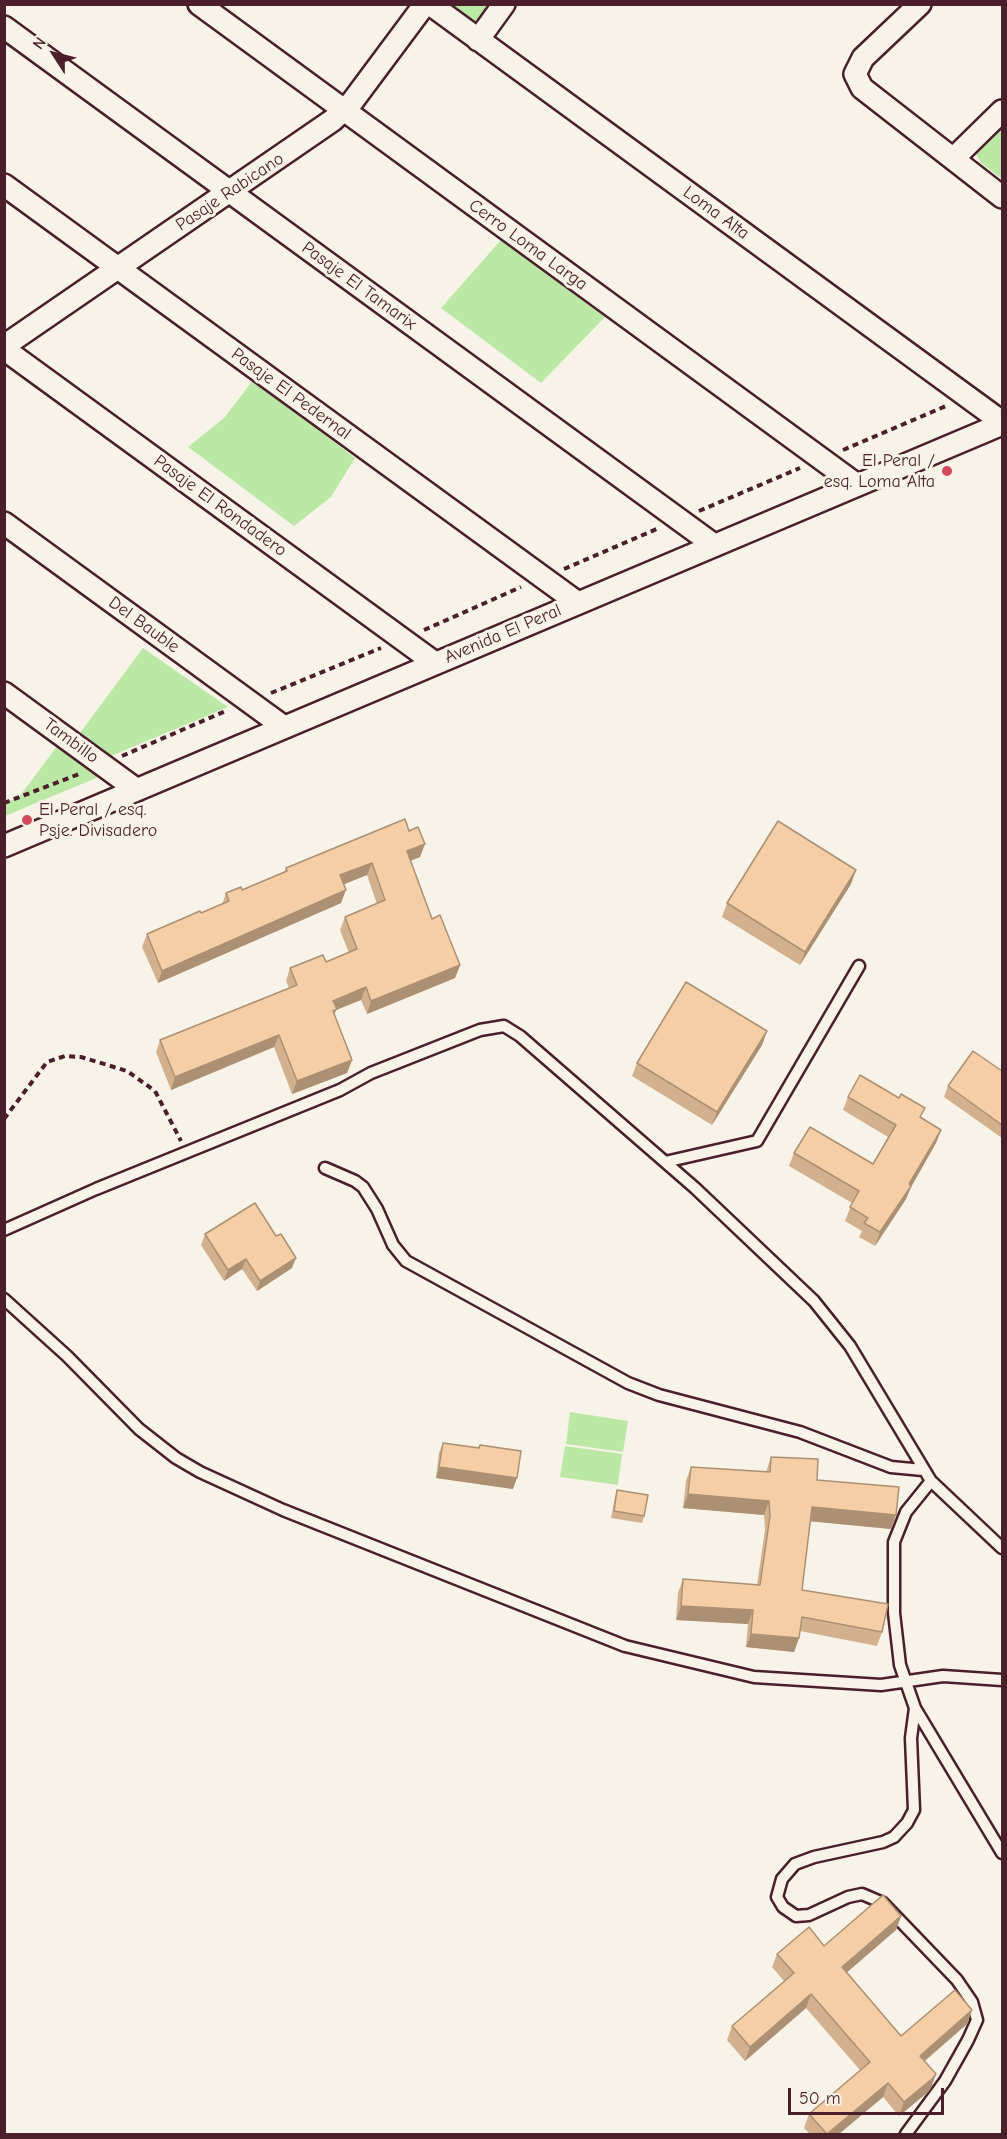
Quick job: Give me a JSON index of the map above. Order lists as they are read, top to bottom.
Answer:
{
  "streets": {
    "street": [
      "Pasaje Rabicano",
      "Loma Alta",
      "Cerro Loma Larga",
      "Pasaje El Tamarix",
      "Pasaje El Pedernal",
      "Pasaje El Rondadero",
      "Del Bauble",
      "Avenida El Peral",
      "Tambillo"
    ]
  },
  "crossings": [
    ["Pasaje Rabicano", "Cerro Loma Larga"],
    ["Pasaje Rabicano", "Pasaje El Tamarix"],
    ["Pasaje Rabicano", "Pasaje El Pedernal"],
    ["Pasaje Rabicano", "Pasaje El Rondadero"],
    ["Loma Alta", "Avenida El Peral"],
    ["Cerro Loma Larga", "Avenida El Peral"],
    ["Pasaje El Tamarix", "Avenida El Peral"],
    ["Pasaje El Pedernal", "Avenida El Peral"],
    ["Pasaje El Rondadero", "Avenida El Peral"],
    ["Del Bauble", "Avenida El Peral"],
    ["Avenida El Peral", "Tambillo"]
  ],
  "places": ["El Peral / esq. Loma Alta", "El Peral / esq. Psje. Divisadero"],
  "scale_bar": "50 m",
  "north": "top left"
}
